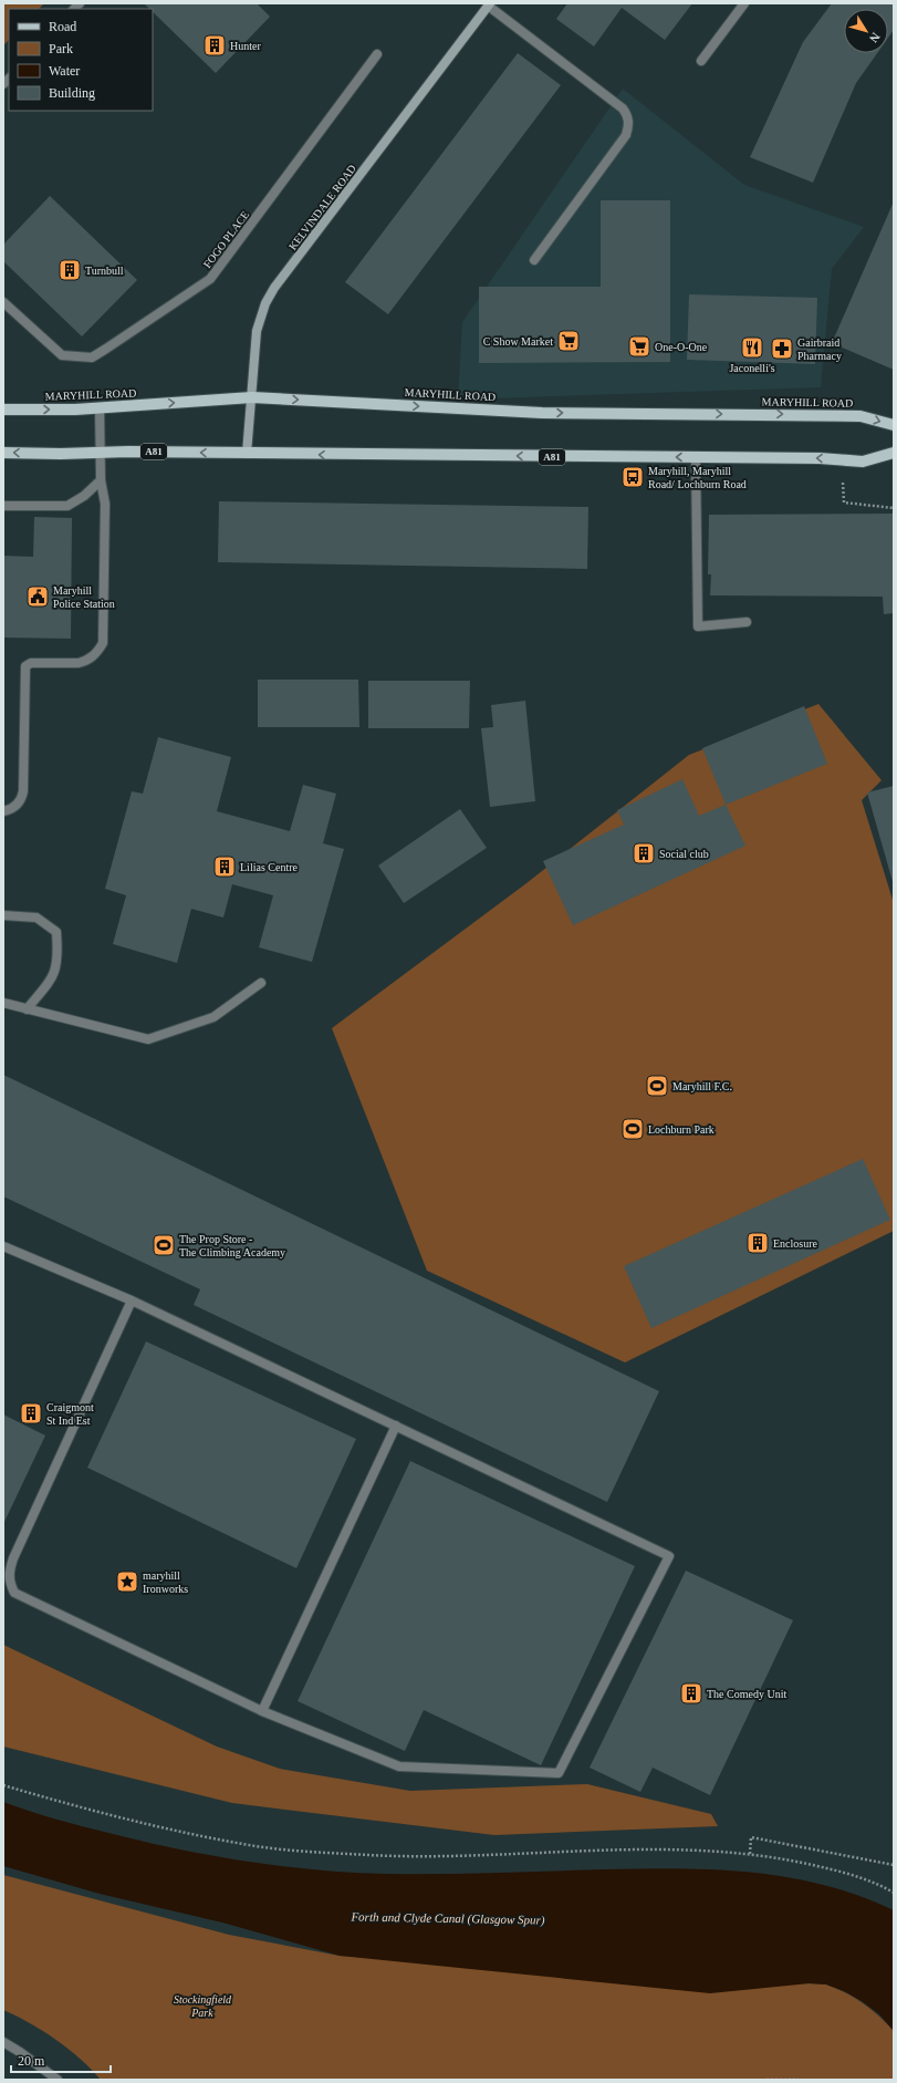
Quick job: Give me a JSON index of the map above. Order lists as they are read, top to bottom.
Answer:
{
  "streets": {
    "main road": ["MARYHILL ROAD", "A81"],
    "street": ["KELVINDALE ROAD", "FOGO PLACE"]
  },
  "crossings": [
    ["KELVINDALE ROAD", "MARYHILL ROAD"],
    ["KELVINDALE ROAD", "A81"]
  ],
  "water": ["Forth and Clyde Canal (Glasgow Spur)"],
  "parks": ["Stockingfield Park"],
  "places": {
    "building": [
      "Hunter",
      "Turnbull",
      "Social club",
      "Lilias Centre",
      "Enclosure",
      "Craigmont St Ind Est",
      "The Comedy Unit"
    ],
    "supermarket": ["C Show Market", "One-O-One"],
    "restaurant": ["Jaconelli's"],
    "pharmacy": ["Gairbraid Pharmacy"],
    "bus stop": ["Maryhill, Maryhill Road/ Lochburn Road"],
    "public building": ["Maryhill Police Station"],
    "sports": ["Maryhill F.C.", "Lochburn Park", "The Prop Store - The Climbing Academy"],
    "place": ["maryhill Ironworks"]
  },
  "legend": [
    "Road",
    "Park",
    "Water",
    "Building"
  ],
  "scale_bar": "20 m",
  "north": "bottom right"
}
